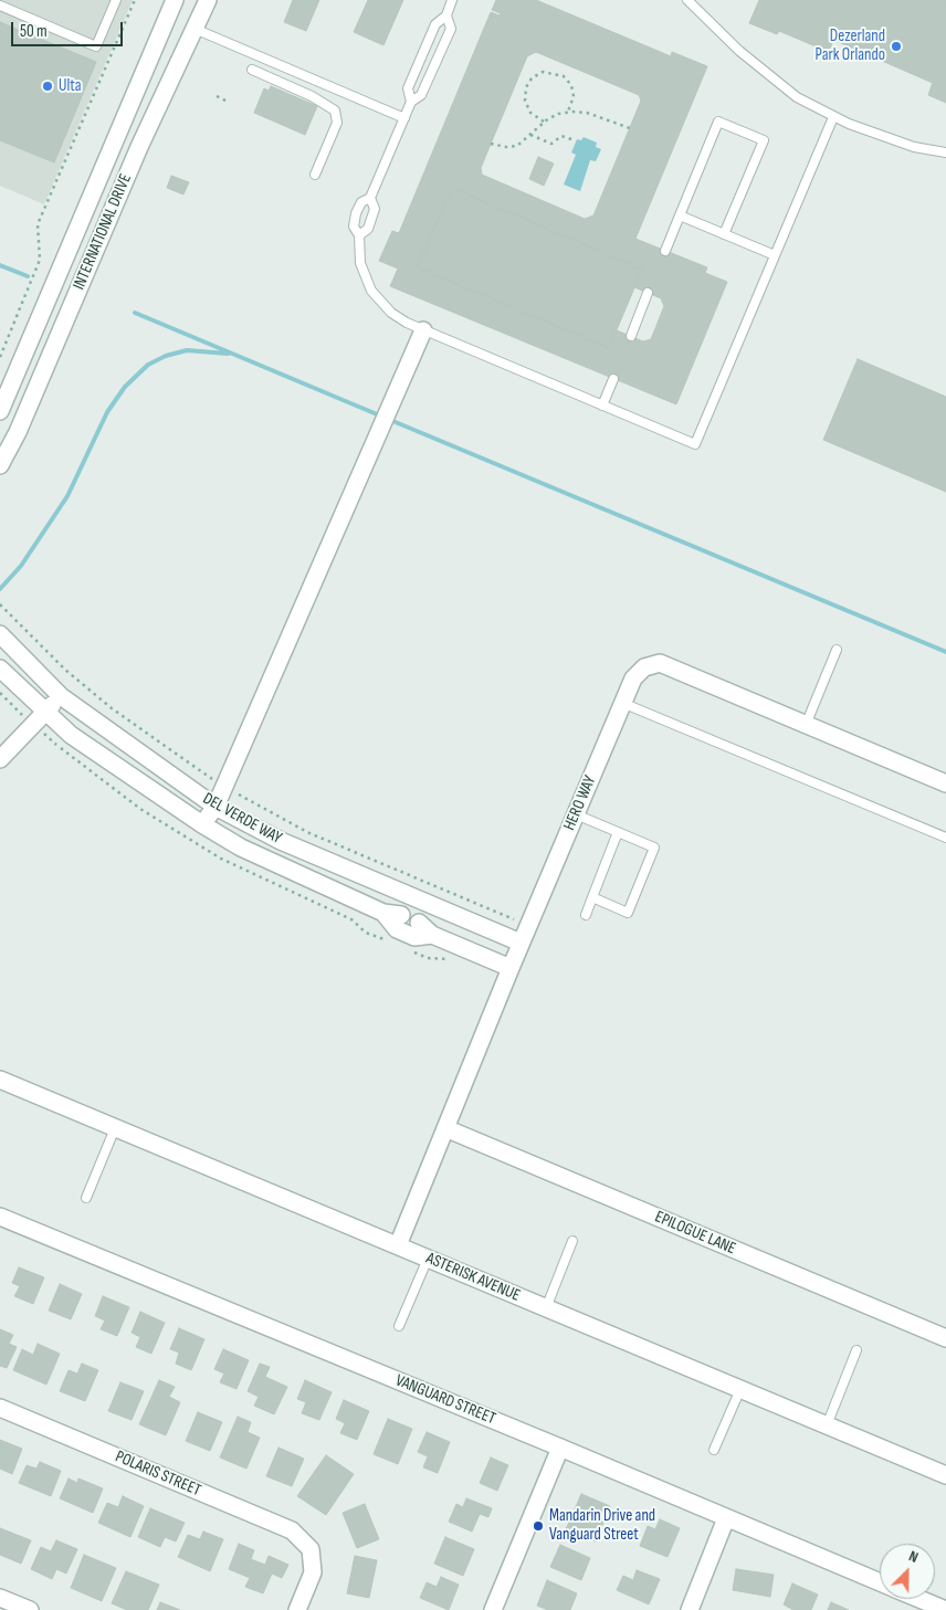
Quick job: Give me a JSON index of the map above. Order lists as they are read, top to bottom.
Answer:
{
  "streets": {
    "street": [
      "INTERNATIONAL DRIVE",
      "HERO WAY",
      "DEL VERDE WAY",
      "EPILOGUE LANE",
      "ASTERISK AVENUE",
      "VANGUARD STREET",
      "POLARIS STREET"
    ]
  },
  "crossings": [
    ["HERO WAY", "DEL VERDE WAY"],
    ["HERO WAY", "EPILOGUE LANE"],
    ["HERO WAY", "ASTERISK AVENUE"]
  ],
  "places": ["Dezerland Park Orlando", "Ulta", "Mandarin Drive and Vanguard Street"],
  "scale_bar": "50 m",
  "north": "top right"
}
